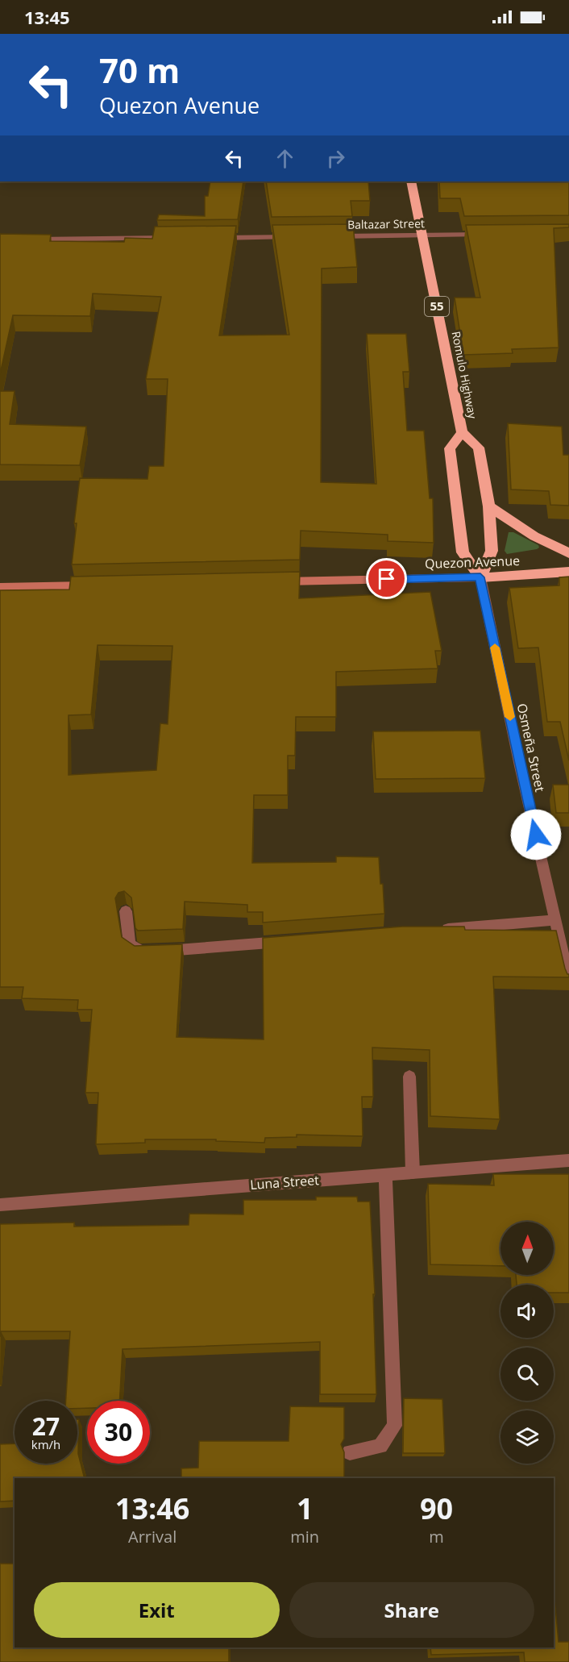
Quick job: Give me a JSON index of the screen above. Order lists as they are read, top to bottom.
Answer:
{
  "streets": {
    "highway": ["55", "Romulo Highway", "Quezon Avenue"],
    "street": ["Baltazar Street", "Osmeña Street", "Luna Street"]
  },
  "crossings": [
    ["Baltazar Street", "Romulo Highway"],
    ["Romulo Highway", "Quezon Avenue"],
    ["Romulo Highway", "Osmeña Street"],
    ["Quezon Avenue", "Osmeña Street"]
  ],
  "north": "top",
  "page": {
    "status": "13:45",
    "turn": ["70 m", "Quezon Avenue"],
    "speed": "27 km/h",
    "limit": "30",
    "eta": [
      "13:46",
      "Arrival",
      "1",
      "min",
      "90",
      "m"
    ],
    "buttons": ["Exit", "Share"]
  }
}
